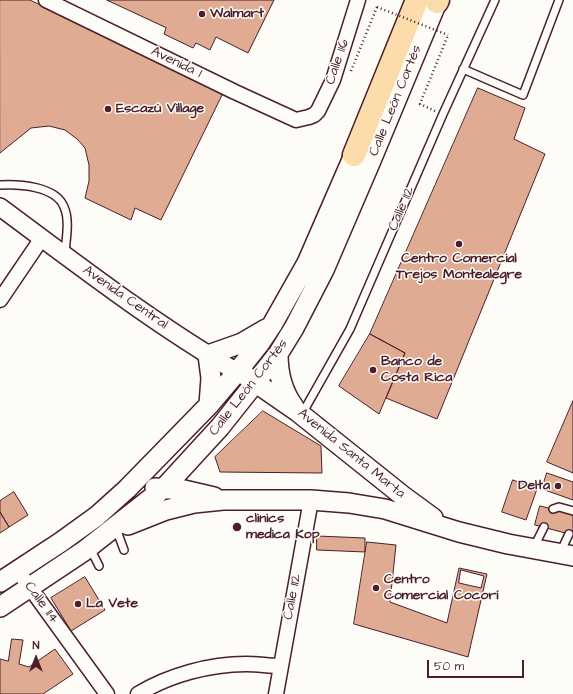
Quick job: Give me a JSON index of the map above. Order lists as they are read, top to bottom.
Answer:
{
  "streets": {
    "main road": ["Calle León Cortés", "Avenida Central", "Avenida Santa Marta"],
    "street": [
      "Calle 116",
      "Avenida 1",
      "Calle 112",
      "Calle 114"
    ]
  },
  "crossings": [
    ["Calle 116", "Avenida 1"],
    ["Calle León Cortés", "Avenida Central"],
    ["Calle León Cortés", "Avenida Santa Marta"],
    ["Calle León Cortés", "Calle 114"],
    ["Calle 112", "Avenida Santa Marta"],
    ["Avenida Central", "Avenida Santa Marta"]
  ],
  "places": [
    "Walmart",
    "Escazú Village",
    "Centro Comercial Trejos Montealegre",
    "Banco de Costa Rica",
    "Delta",
    "clinics medica Kop",
    "Centro Comercial Cocorí",
    "La Vete"
  ],
  "scale_bar": "50 m",
  "north": "top"
}
